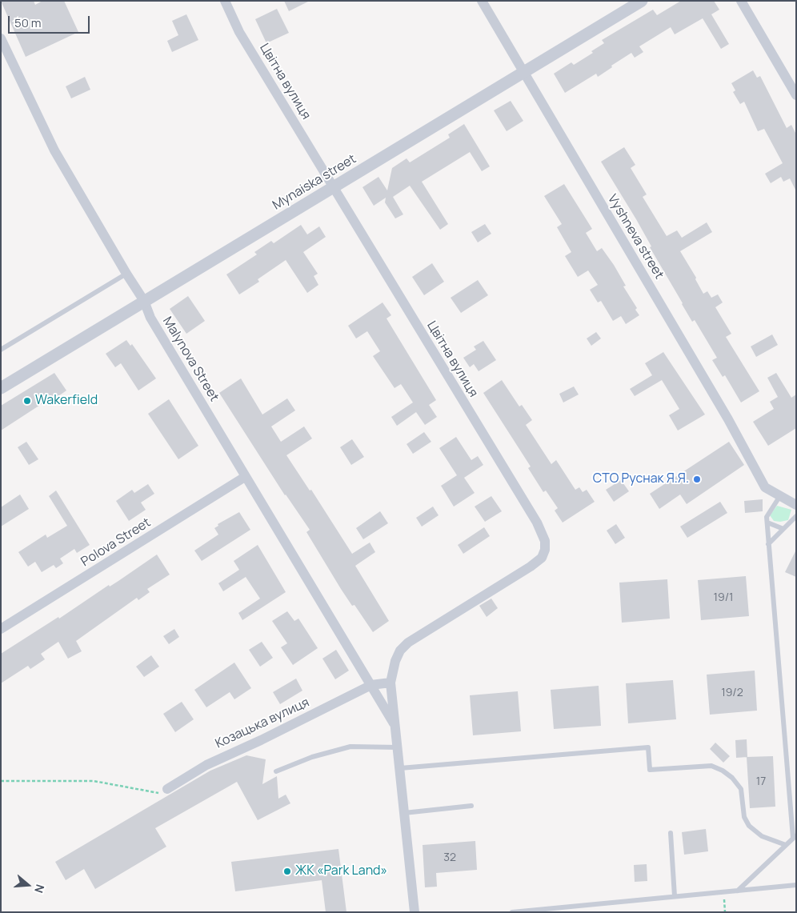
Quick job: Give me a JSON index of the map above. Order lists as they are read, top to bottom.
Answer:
{
  "streets": {
    "street": [
      "Цвітна вулиця",
      "Mynaiska street",
      "Vyshneva street",
      "Malynova Street",
      "Polova Street",
      "Козацька вулиця"
    ]
  },
  "crossings": [
    ["Цвітна вулиця", "Mynaiska street"],
    ["Цвітна вулиця", "Malynova Street"],
    ["Цвітна вулиця", "Козацька вулиця"],
    ["Mynaiska street", "Vyshneva street"],
    ["Mynaiska street", "Malynova Street"],
    ["Malynova Street", "Polova Street"],
    ["Malynova Street", "Козацька вулиця"]
  ],
  "places": ["Wakerfield", "СТО Руснак Я.Я.", "ЖК «Park Land»"],
  "house_numbers": [
    "19/1",
    "19/2",
    "17",
    "32"
  ],
  "scale_bar": "50 m",
  "north": "right"
}
